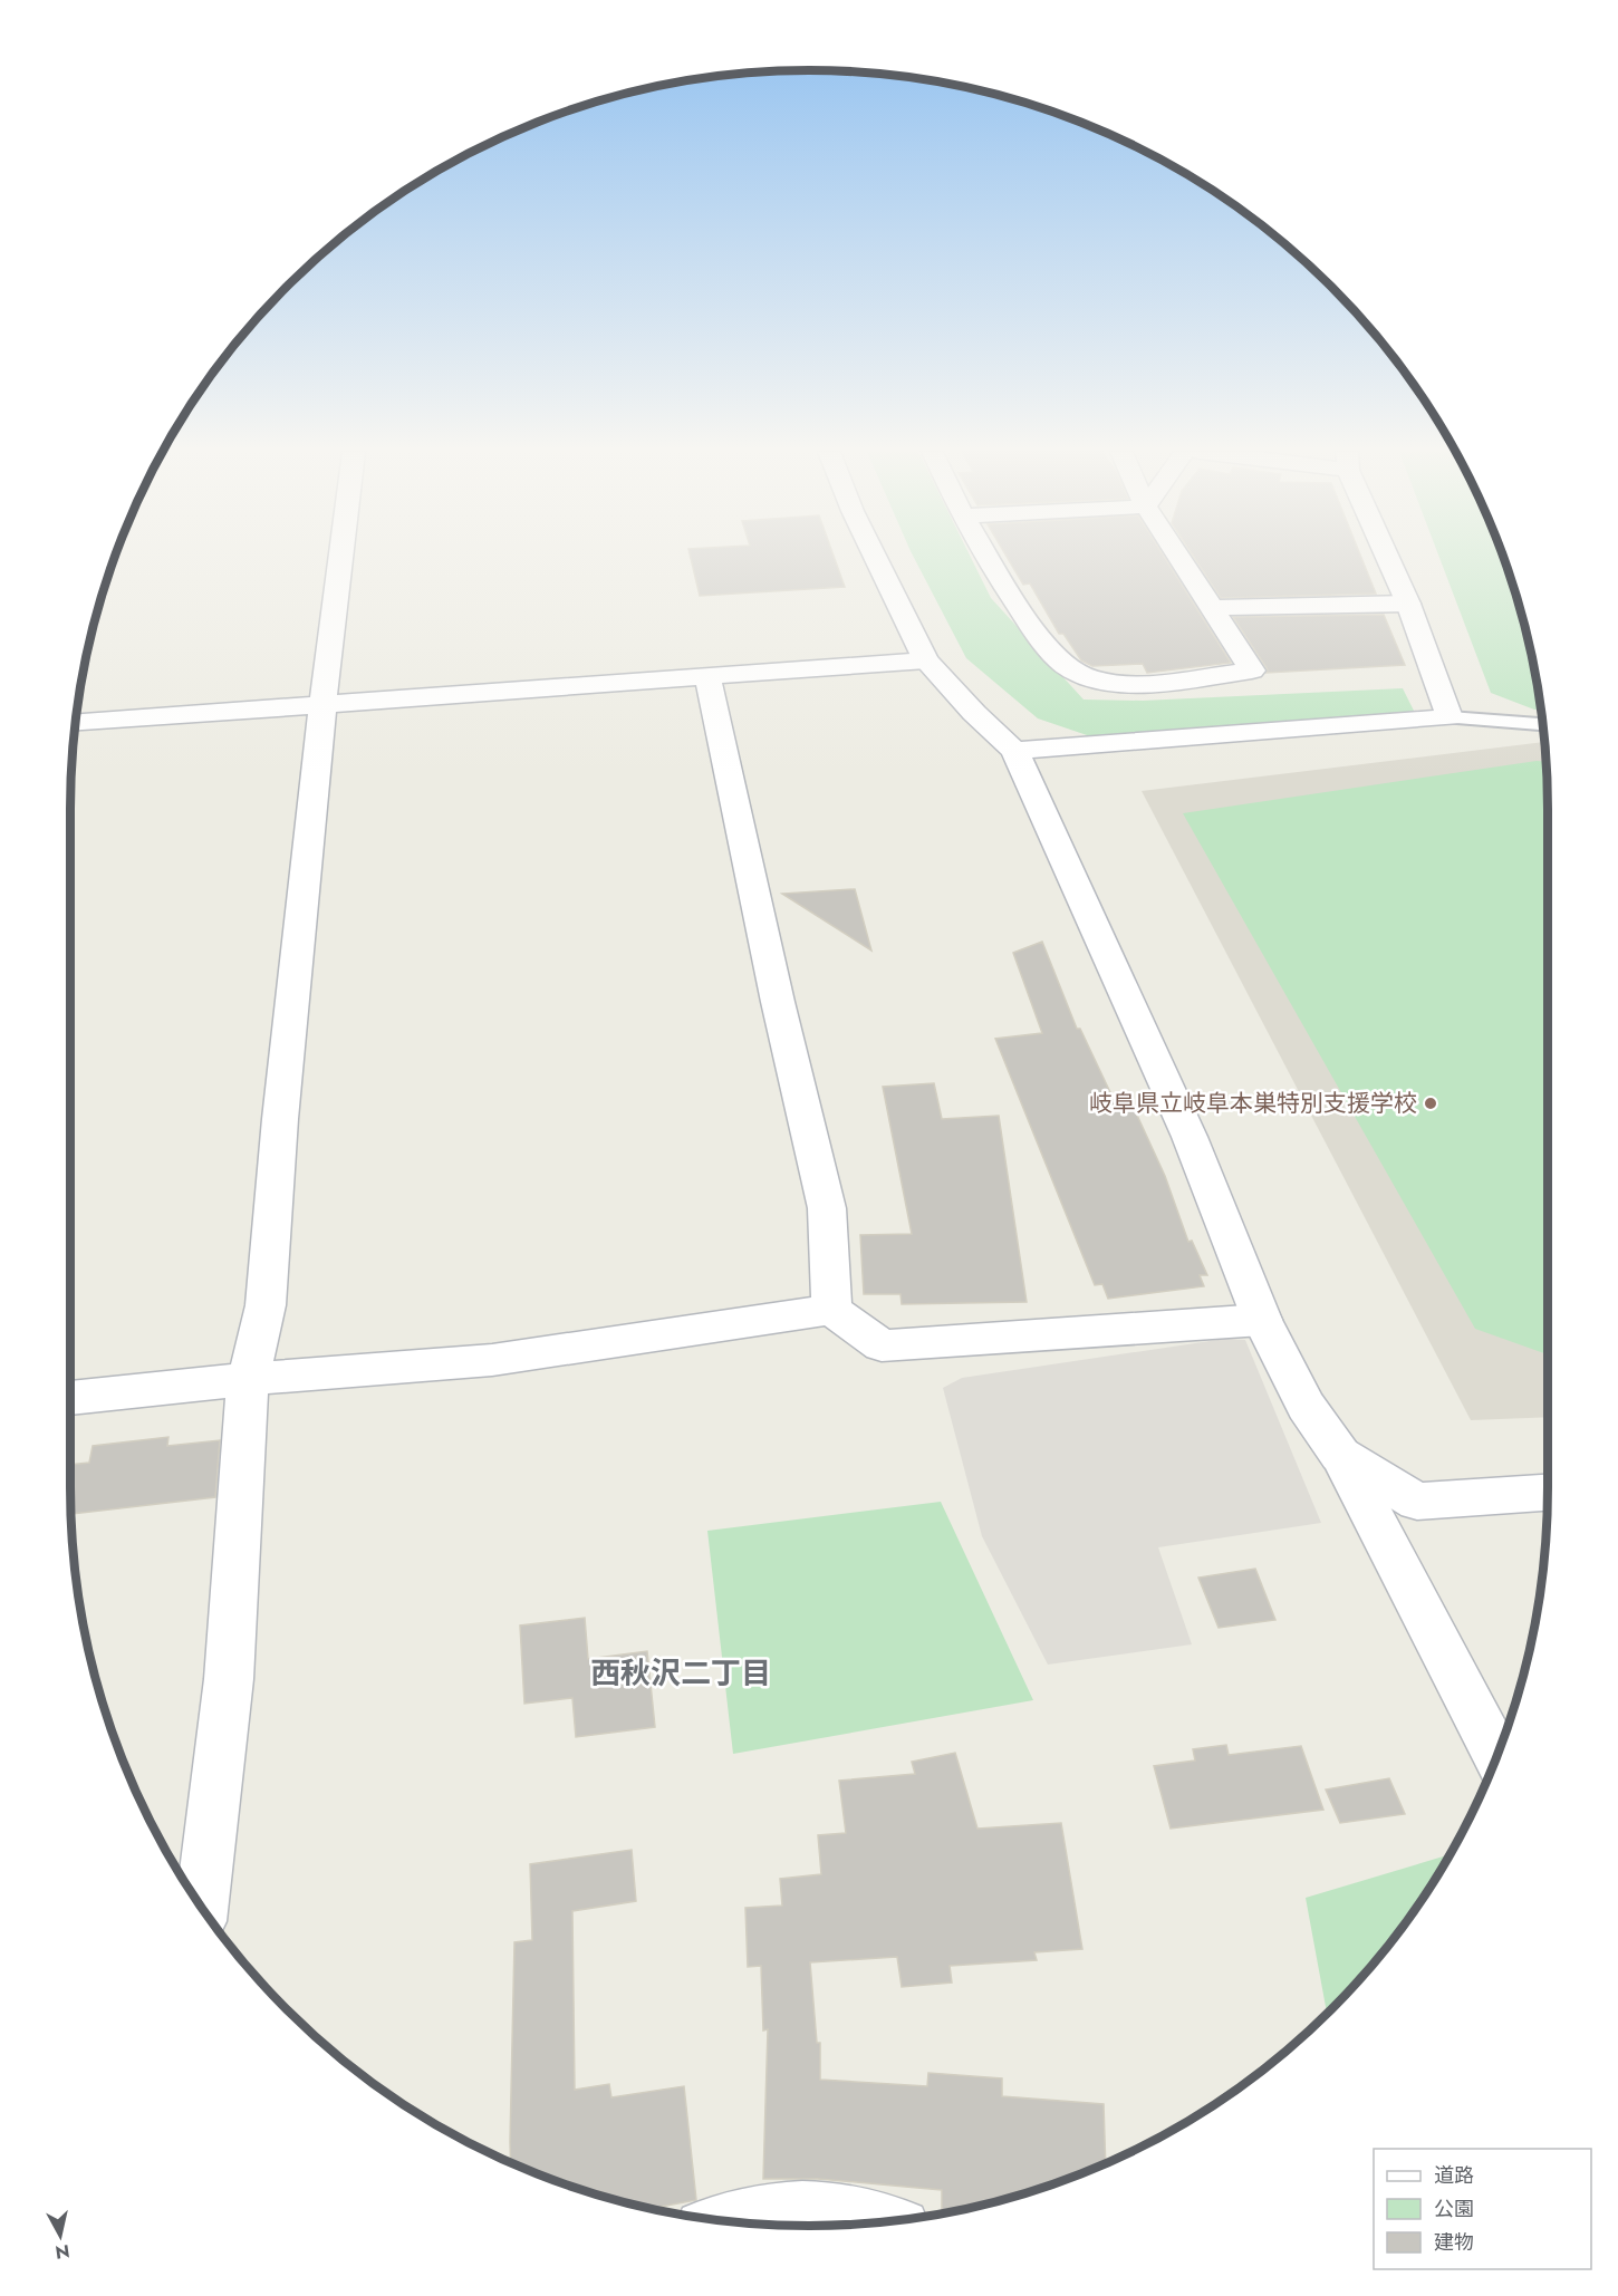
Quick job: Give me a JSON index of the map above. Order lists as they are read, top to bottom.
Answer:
{
  "districts": ["西秋沢二丁目"],
  "places": ["岐阜県立岐阜本巣特別支援学校"],
  "legend": ["道路", "公園", "建物"],
  "north": "bottom"
}
